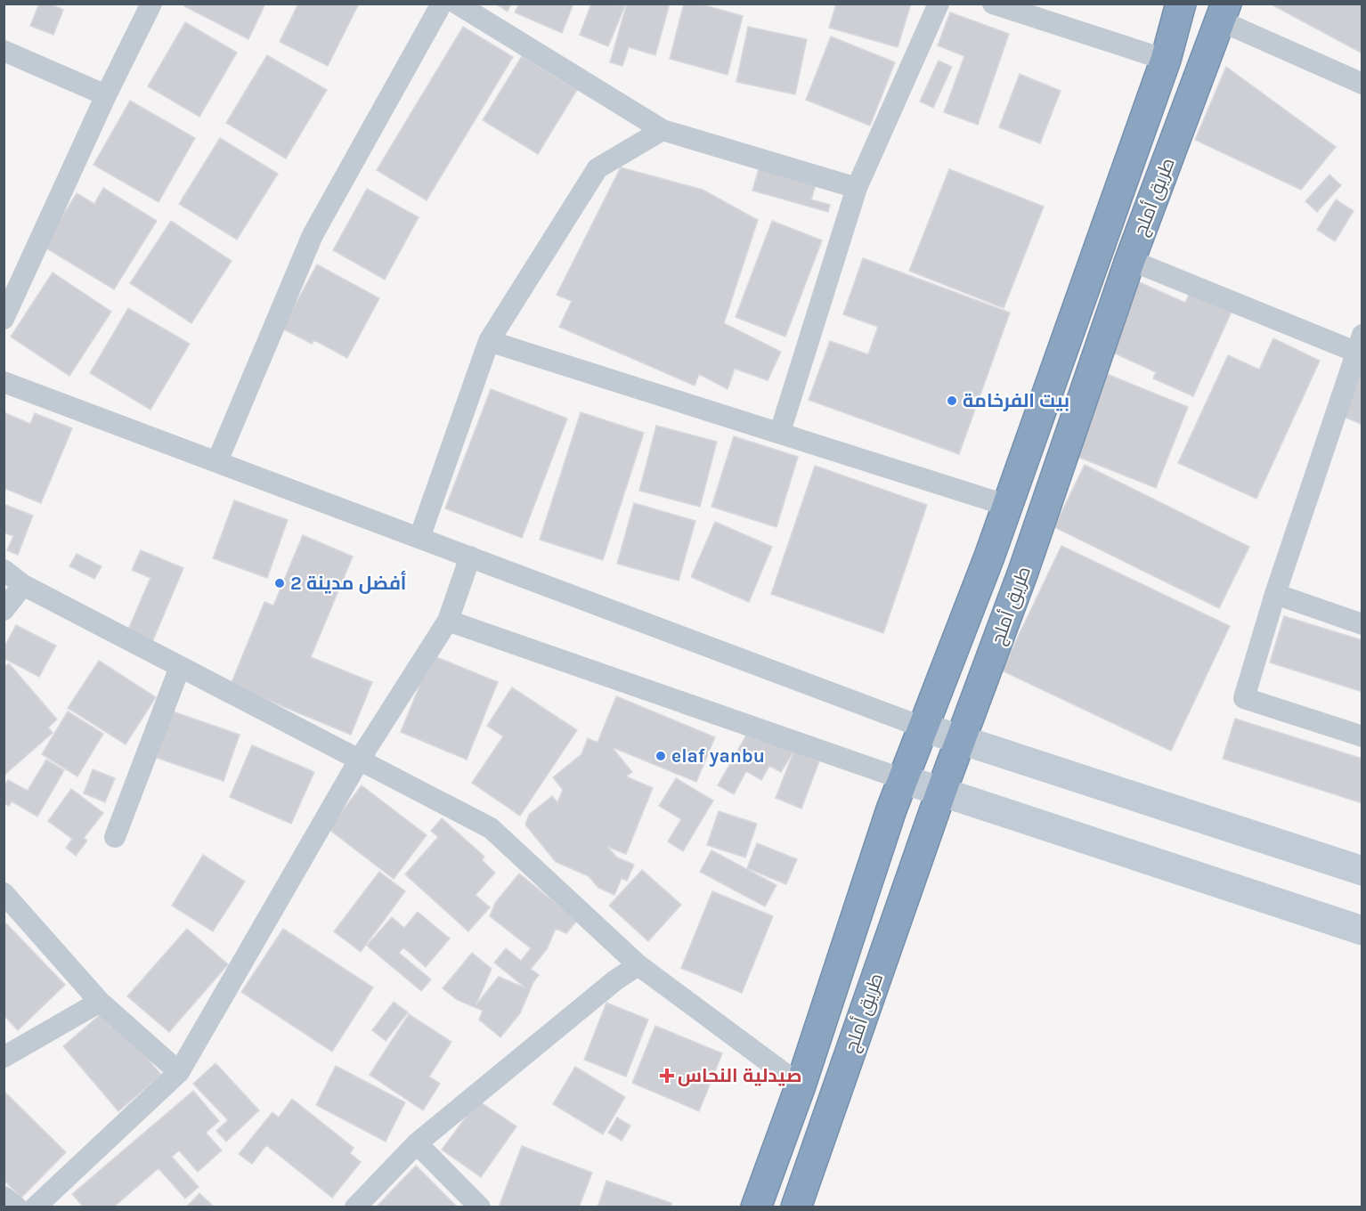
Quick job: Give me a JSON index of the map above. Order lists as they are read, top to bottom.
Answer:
{
  "streets": {
    "highway": ["طريق أملج"]
  },
  "places": {
    "other": ["بيت الفرخامة", "2 أفضل مدينة", "elaf yanbu"],
    "health": ["صيدلية النحاس"]
  }
}
